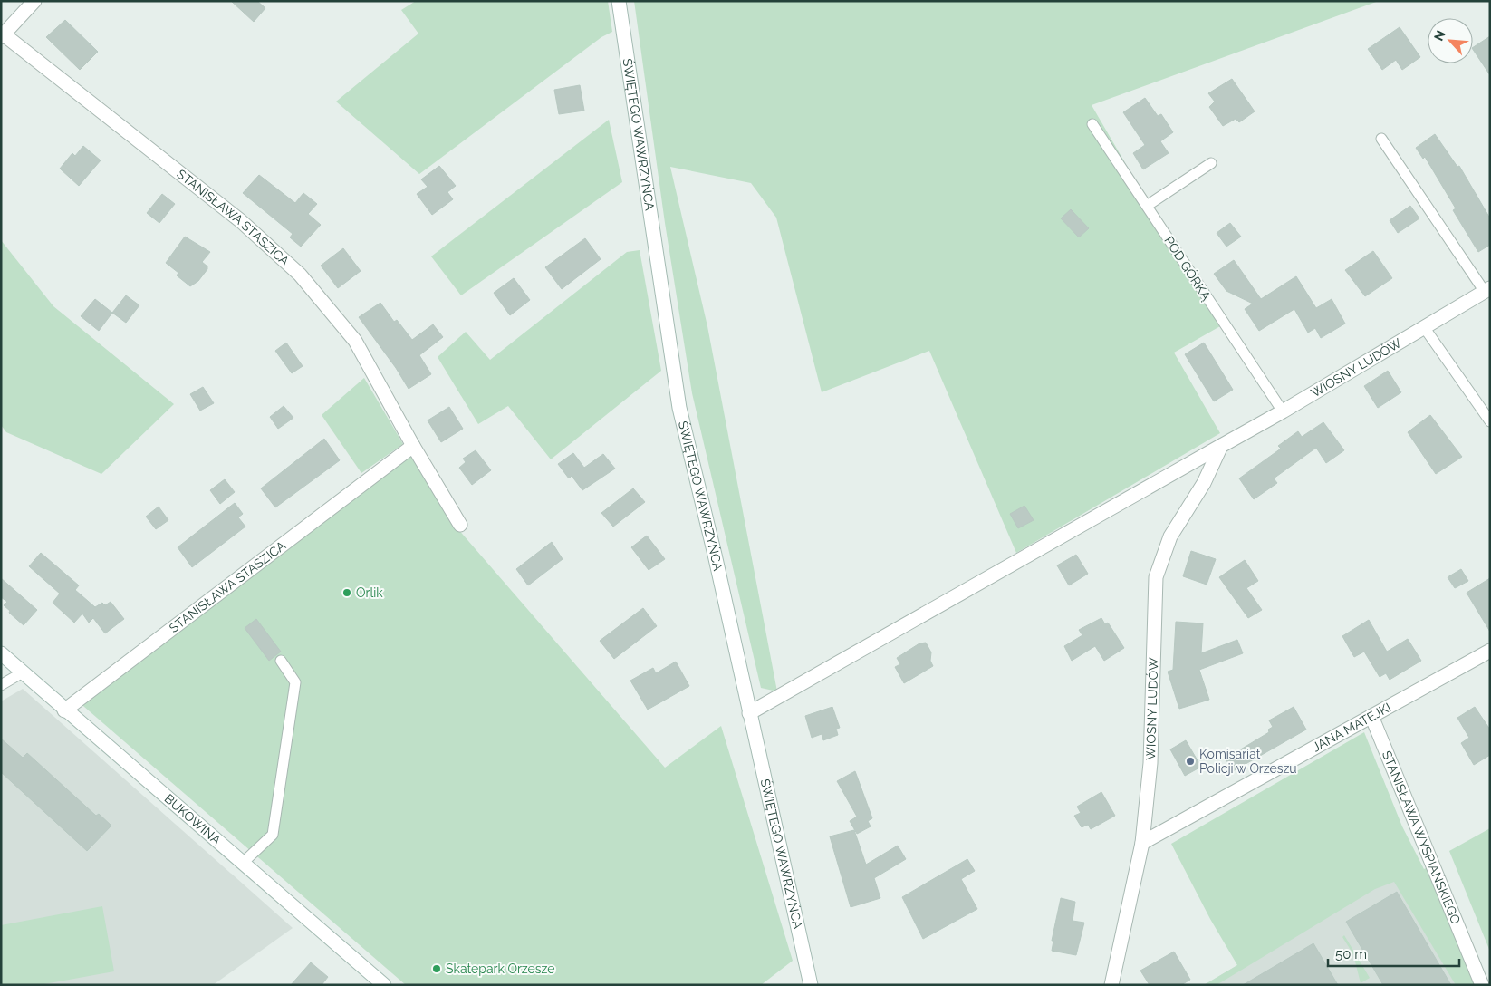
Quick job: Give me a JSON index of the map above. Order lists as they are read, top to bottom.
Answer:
{
  "streets": {
    "street": [
      "ŚWIĘTEGO WAWRZYŃCA",
      "STANISŁAWA STASZICA",
      "WIOSNY LUDÓW",
      "JANA MATEJKI",
      "BUKOWINA",
      "STANISŁAWA WYSPIAŃSKIEGO"
    ],
    "lane": ["POD GÓRKĄ"]
  },
  "crossings": [
    ["ŚWIĘTEGO WAWRZYŃCA", "WIOSNY LUDÓW"],
    ["STANISŁAWA STASZICA", "BUKOWINA"],
    ["POD GÓRKĄ", "WIOSNY LUDÓW"],
    ["WIOSNY LUDÓW", "JANA MATEJKI"],
    ["JANA MATEJKI", "STANISŁAWA WYSPIAŃSKIEGO"]
  ],
  "places": ["Orlik", "Komisariat Policji w Orzeszu", "Skatepark Orzesze"],
  "scale_bar": "50 m",
  "north": "top left"
}
